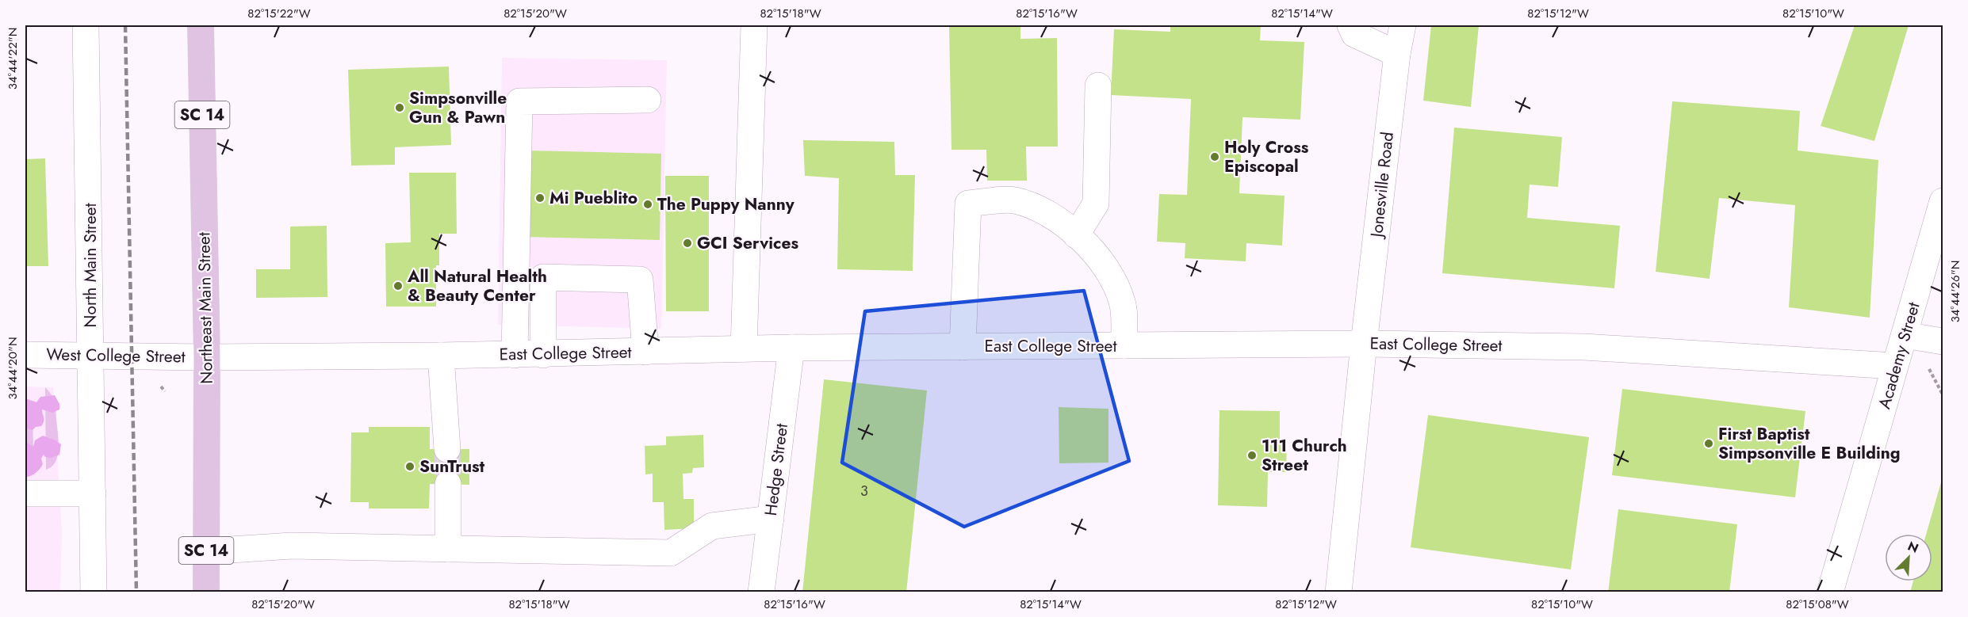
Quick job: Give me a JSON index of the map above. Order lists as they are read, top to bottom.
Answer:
{
  "streets": {
    "main road": ["SC 14", "Northeast Main Street"],
    "street": [
      "Jonesville Road",
      "North Main Street",
      "East College Street",
      "West College Street",
      "Academy Street",
      "Hedge Street"
    ]
  },
  "crossings": [
    ["Jonesville Road", "East College Street"],
    ["North Main Street", "West College Street"],
    ["Northeast Main Street", "East College Street"],
    ["Northeast Main Street", "West College Street"],
    ["East College Street", "West College Street"],
    ["East College Street", "Academy Street"],
    ["East College Street", "Hedge Street"]
  ],
  "places": [
    "Simpsonville Gun & Pawn",
    "Holy Cross Episcopal",
    "Mi Pueblito",
    "The Puppy Nanny",
    "GCI Services",
    "All Natural Health & Beauty Center",
    "First Baptist Simpsonville E Building",
    "111 Church Street",
    "SunTrust"
  ],
  "house_numbers": ["3"],
  "north": "top right",
  "coordinates": [
    "82°15'22\"W",
    "82°15'20\"W",
    "82°15'18\"W",
    "82°15'16\"W",
    "82°15'14\"W",
    "82°15'12\"W",
    "82°15'10\"W",
    "34°44'22\"N",
    "34°44'26\"N",
    "34°44'20\"N",
    "82°15'08\"W"
  ]
}
